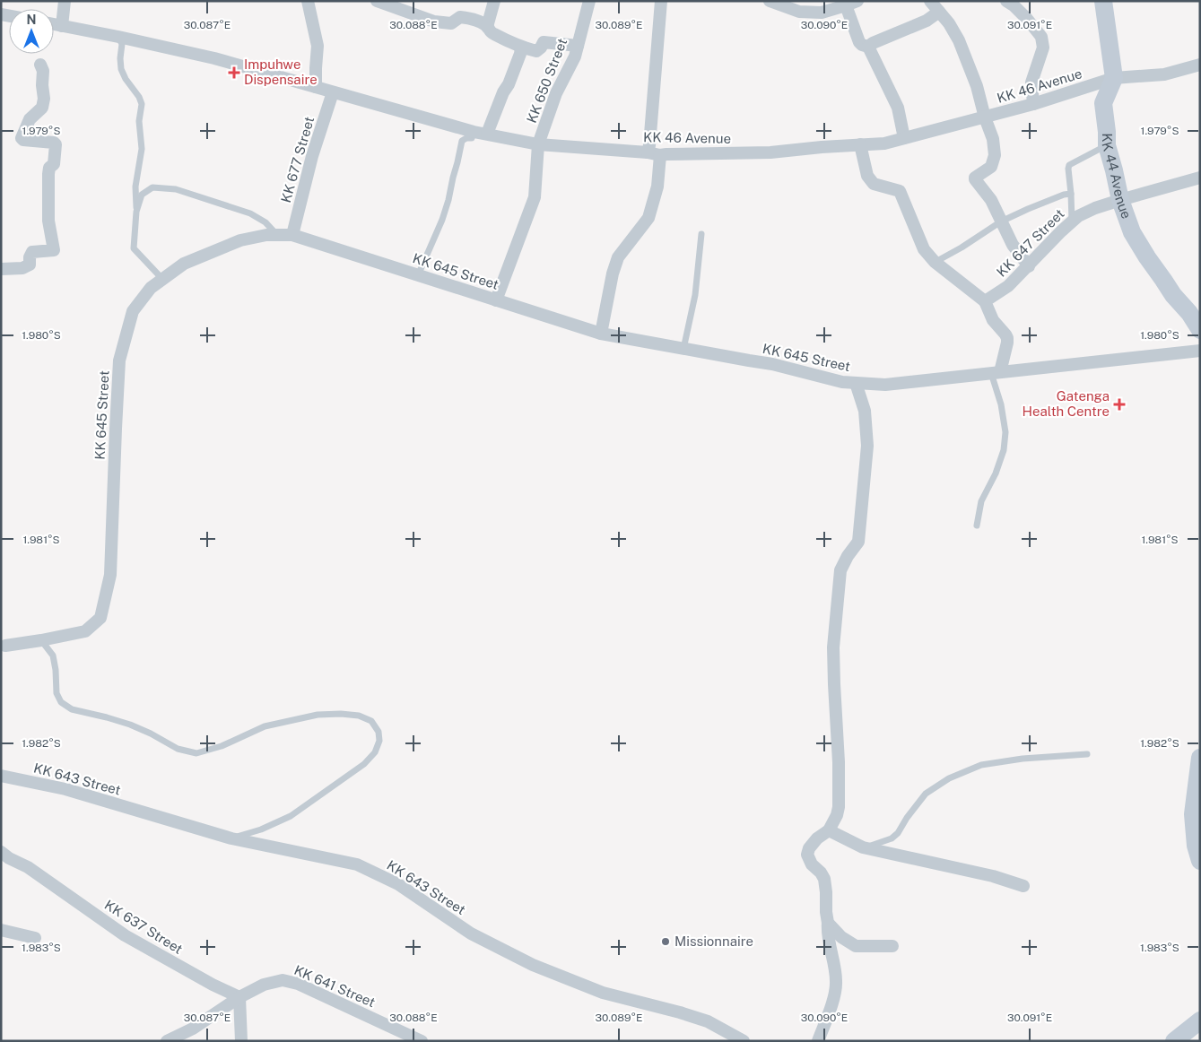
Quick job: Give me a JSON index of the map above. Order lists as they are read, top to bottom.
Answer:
{
  "streets": {
    "main road": ["KK 44 Avenue"],
    "street": [
      "KK 650 Street",
      "KK 46 Avenue",
      "KK 677 Street",
      "KK 647 Street",
      "KK 645 Street",
      "KK 643 Street",
      "KK 637 Street",
      "KK 641 Street"
    ]
  },
  "crossings": [
    ["KK 650 Street", "KK 46 Avenue"],
    ["KK 650 Street", "KK 645 Street"],
    ["KK 46 Avenue", "KK 677 Street"],
    ["KK 46 Avenue", "KK 44 Avenue"],
    ["KK 677 Street", "KK 645 Street"],
    ["KK 44 Avenue", "KK 647 Street"],
    ["KK 637 Street", "KK 641 Street"]
  ],
  "places": {
    "health": ["Impuhwe Dispensaire", "Gatenga Health Centre"],
    "other": ["Missionnaire"]
  },
  "north": "top",
  "coordinates": [
    "30.087°E",
    "30.088°E",
    "30.089°E",
    "30.090°E",
    "30.091°E",
    "1.979°S",
    "1.980°S",
    "1.981°S",
    "1.982°S",
    "1.983°S"
  ]
}
